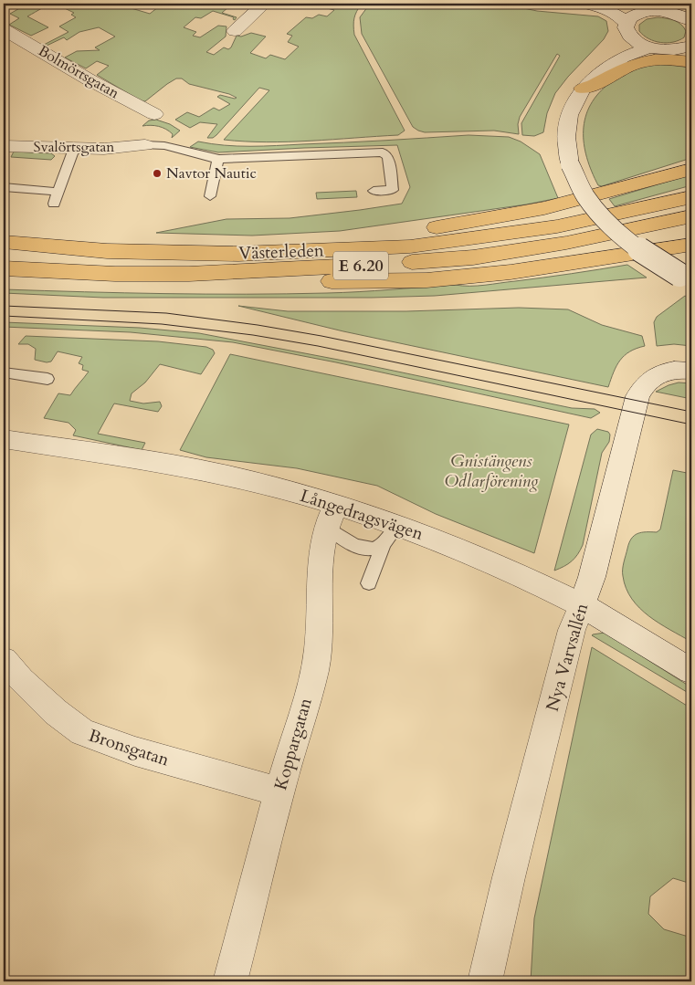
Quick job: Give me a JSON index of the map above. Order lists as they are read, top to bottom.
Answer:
{
  "streets": {
    "highway": ["Västerleden", "E 6.20"],
    "street": [
      "Bolmörtsgatan",
      "Svalörtsgatan",
      "Långedragsvägen",
      "Nya Varvsallén",
      "Koppargatan",
      "Bronsgatan"
    ]
  },
  "crossings": [
    ["Långedragsvägen", "Nya Varvsallén"],
    ["Långedragsvägen", "Koppargatan"],
    ["Koppargatan", "Bronsgatan"]
  ],
  "parks": ["Gnistängens Odlarförening"],
  "places": ["Navtor Nautic"]
}
